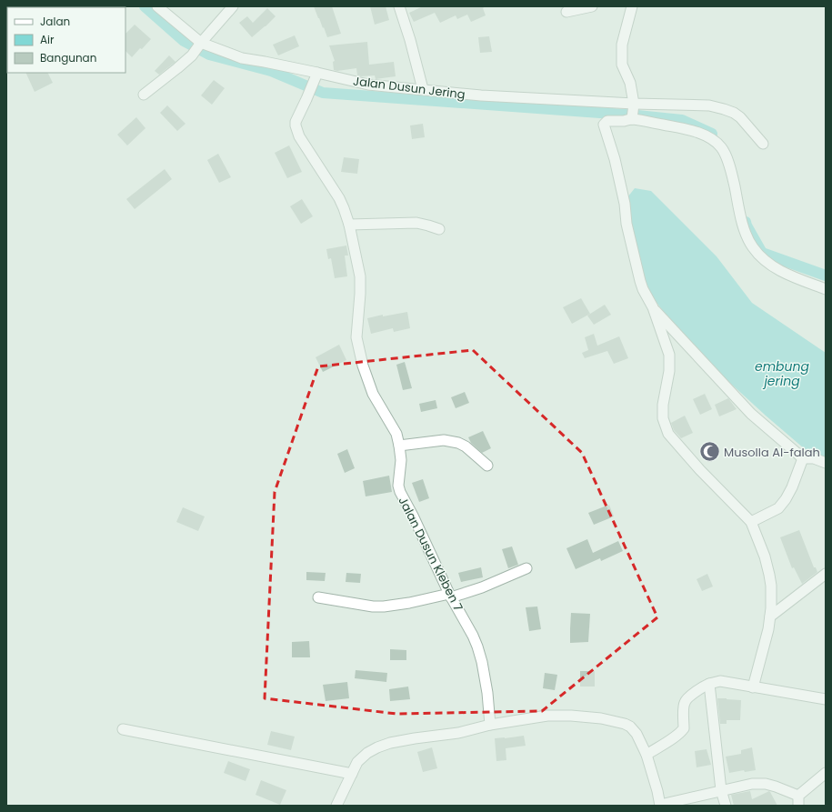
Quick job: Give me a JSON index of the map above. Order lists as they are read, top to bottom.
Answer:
{
  "streets": {
    "street": ["Jalan Dusun Jering", "Jalan Dusun Kleben 7"]
  },
  "crossings": [
    ["Jalan Dusun Jering", "Jalan Dusun Kleben 7"]
  ],
  "water": ["embung jering"],
  "places": {
    "mosque": ["Musolla Al-falah"]
  },
  "legend": ["Jalan", "Air", "Bangunan"]
}
